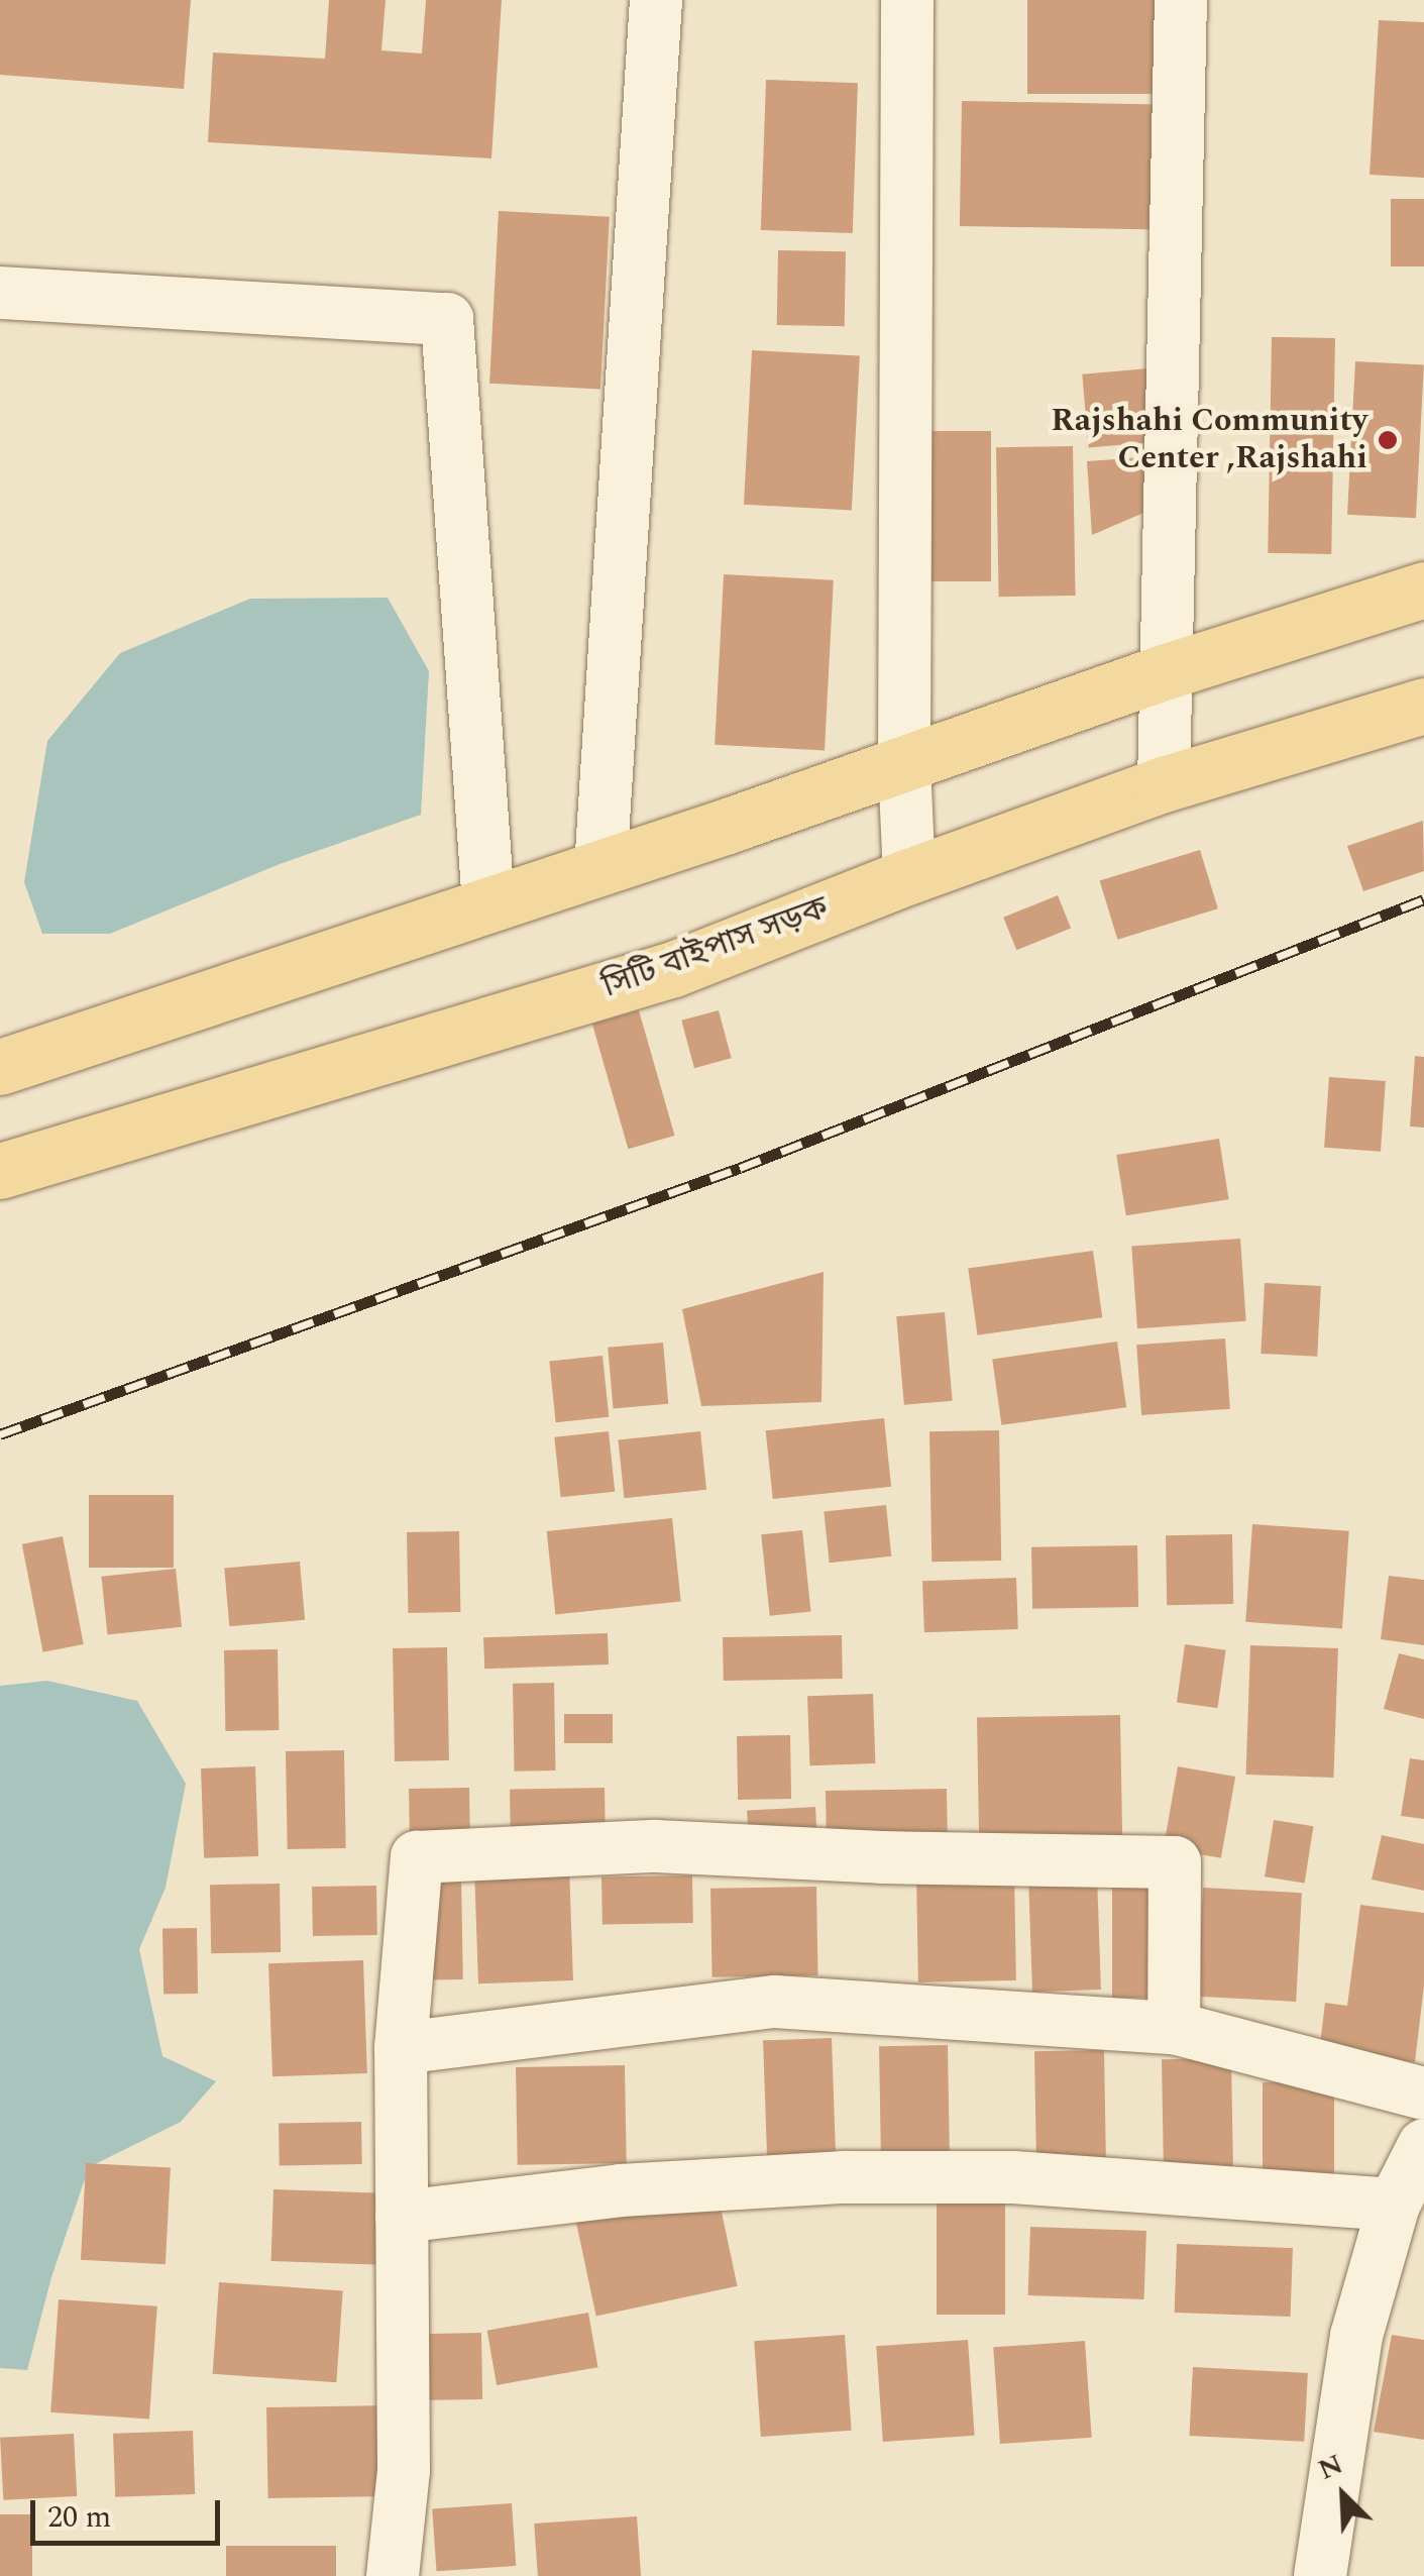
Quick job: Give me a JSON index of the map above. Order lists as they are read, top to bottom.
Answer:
{
  "streets": {
    "main road": ["সিটি বাইপাস সড়ক"]
  },
  "places": ["Rajshahi Community Center ,Rajshahi"],
  "scale_bar": "20 m",
  "north": "top left"
}
